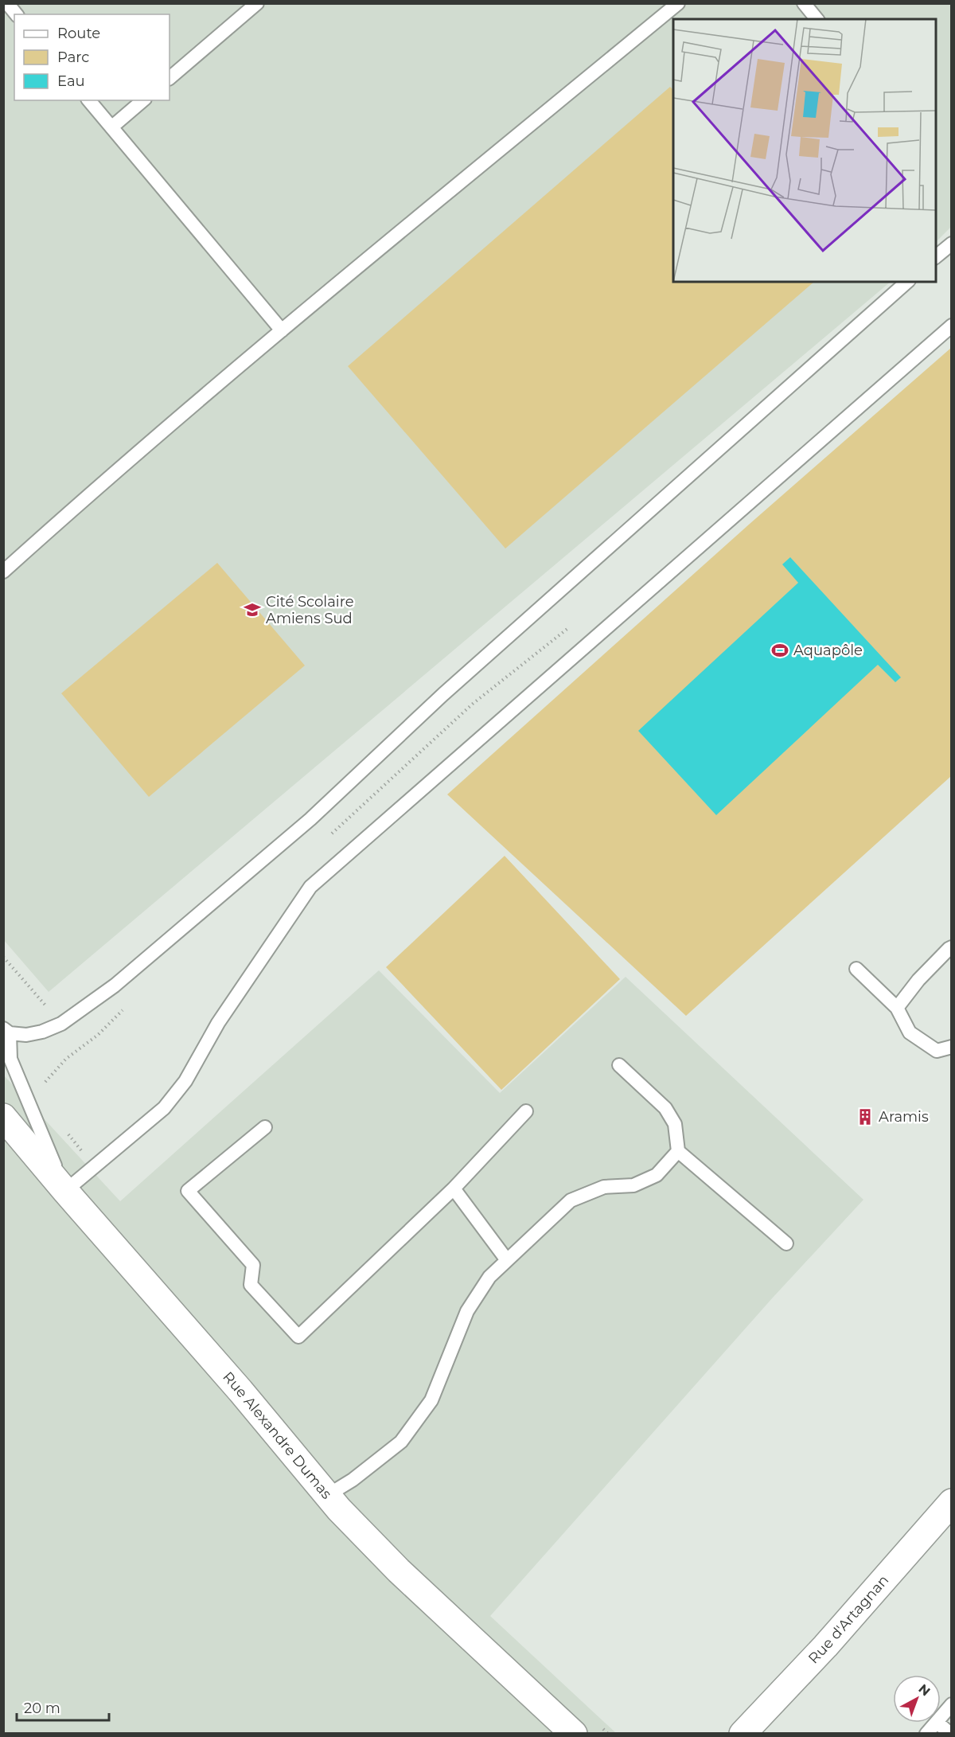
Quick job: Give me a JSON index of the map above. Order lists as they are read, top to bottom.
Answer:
{
  "streets": {
    "street": ["Rue Alexandre Dumas", "Rue d'Artagnan"]
  },
  "places": {
    "school or university": ["Cité Scolaire Amiens Sud"],
    "sports": ["Aquapôle"],
    "building": ["Aramis"]
  },
  "legend": ["Route", "Parc", "Eau"],
  "scale_bar": "20 m",
  "north": "top right"
}
